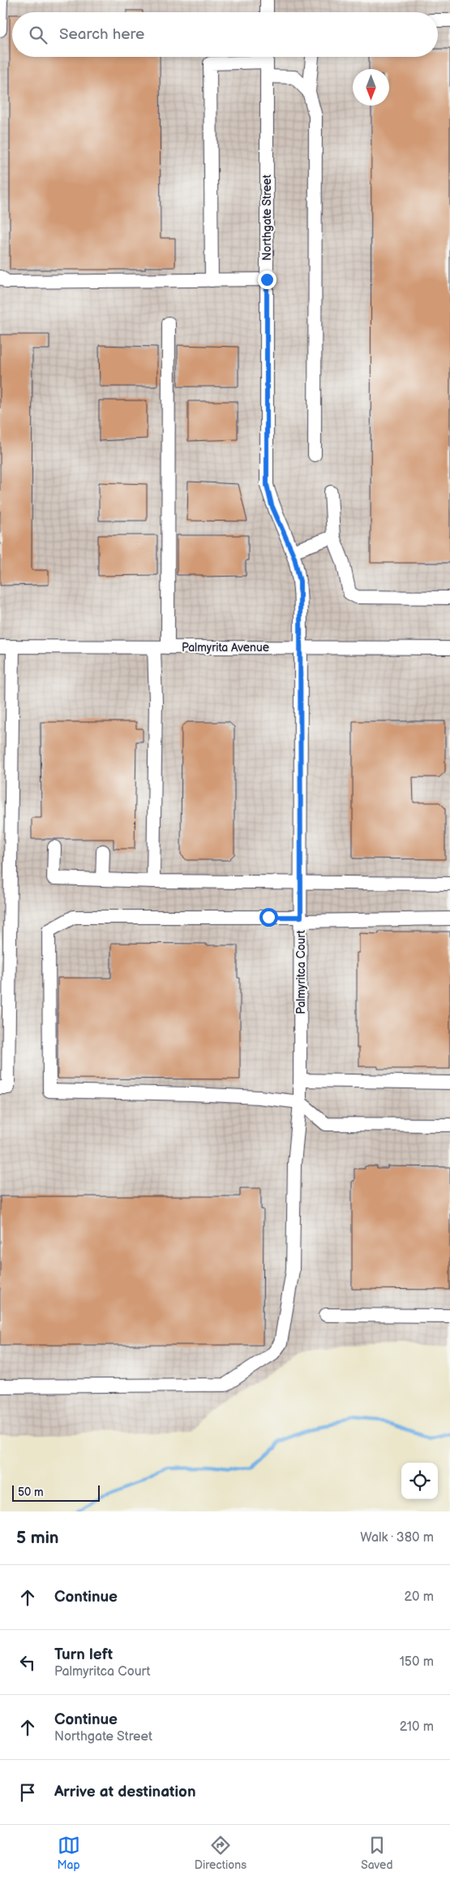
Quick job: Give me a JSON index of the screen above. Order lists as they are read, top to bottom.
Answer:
{
  "streets": {
    "street": ["Northgate Street", "Palmyrita Avenue", "Palmyritca Court"]
  },
  "crossings": [
    ["Northgate Street", "Palmyrita Avenue"],
    ["Northgate Street", "Palmyritca Court"],
    ["Palmyrita Avenue", "Palmyritca Court"]
  ],
  "scale_bar": "50 m",
  "north": "bottom",
  "page": {
    "search": "Search here",
    "scale": "50 m",
    "heading": ["5 min", "Walk · 380 m"],
    "list": [
      ["Continue", "20 m"],
      ["Turn left", "Palmyritca Court", "150 m"],
      ["Continue", "Northgate Street", "210 m"],
      "Arrive at destination"
    ],
    "nav": ["Map", "Directions", "Saved"]
  }
}
